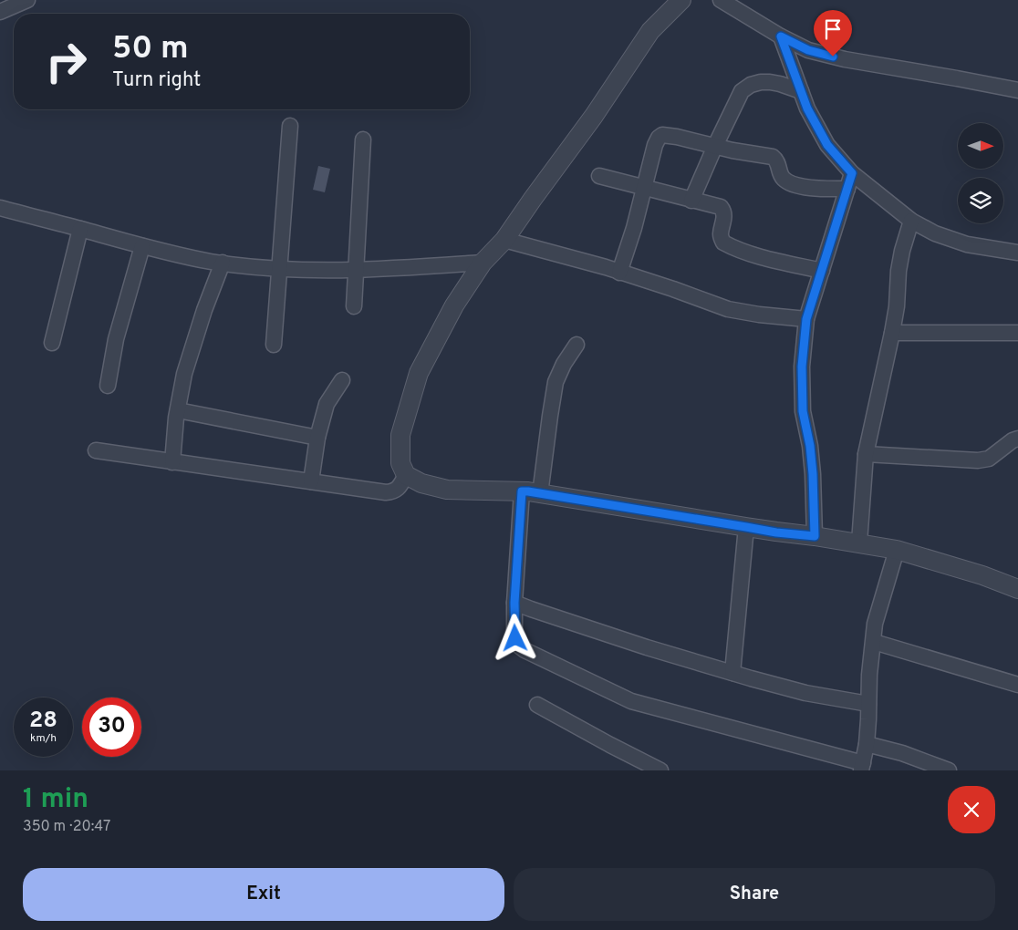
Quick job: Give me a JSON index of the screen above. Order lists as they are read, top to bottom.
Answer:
{
  "north": "right",
  "page": {
    "turn": ["50 m", "Turn right"],
    "speed": "28 km/h",
    "limit": "30",
    "heading": ["1 min", "350 m · 20:47"],
    "buttons": ["Exit", "Share"]
  }
}
